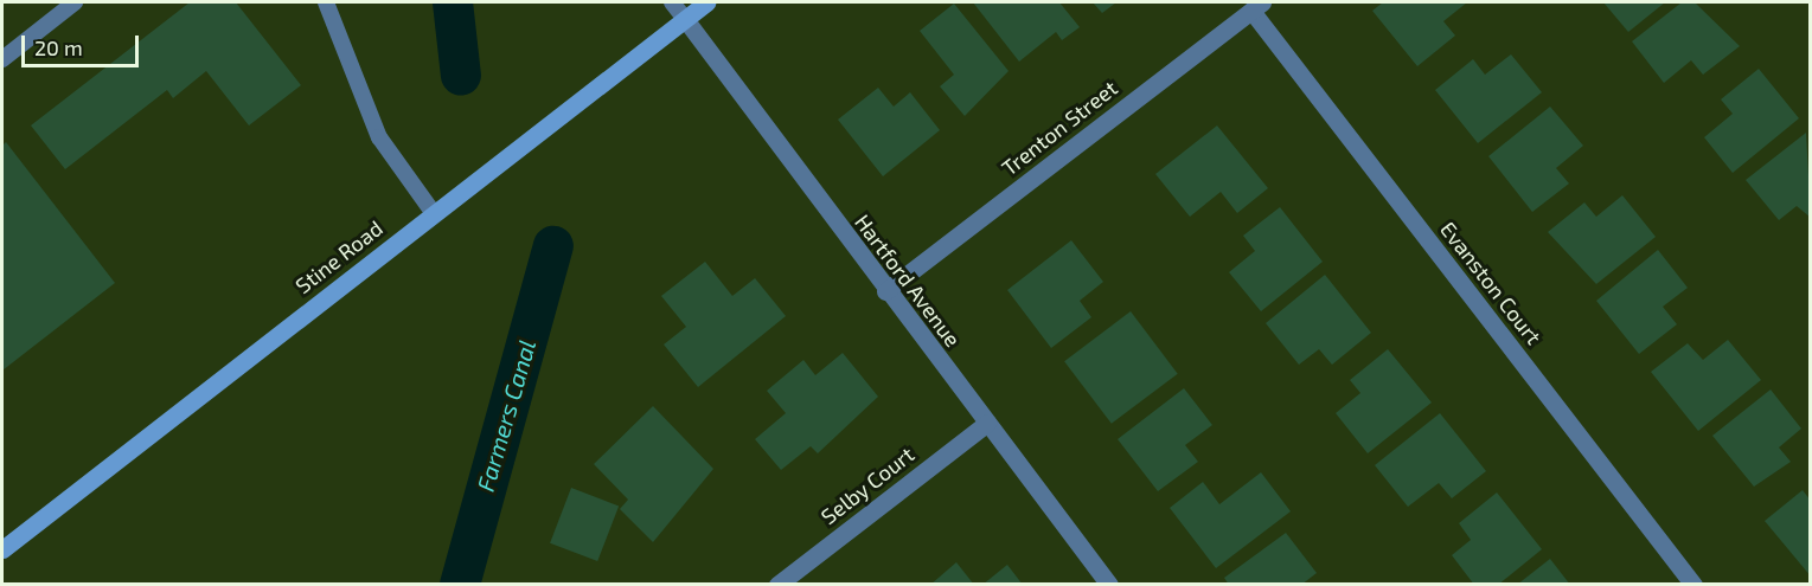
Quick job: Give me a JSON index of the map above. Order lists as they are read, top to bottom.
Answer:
{
  "streets": {
    "main road": ["Stine Road"],
    "street": [
      "Trenton Street",
      "Hartford Avenue",
      "Evanston Court",
      "Selby Court"
    ]
  },
  "crossings": [
    ["Trenton Street", "Hartford Avenue"],
    ["Trenton Street", "Evanston Court"],
    ["Stine Road", "Hartford Avenue"],
    ["Hartford Avenue", "Selby Court"]
  ],
  "water": ["Farmers Canal"],
  "scale_bar": "20 m"
}
